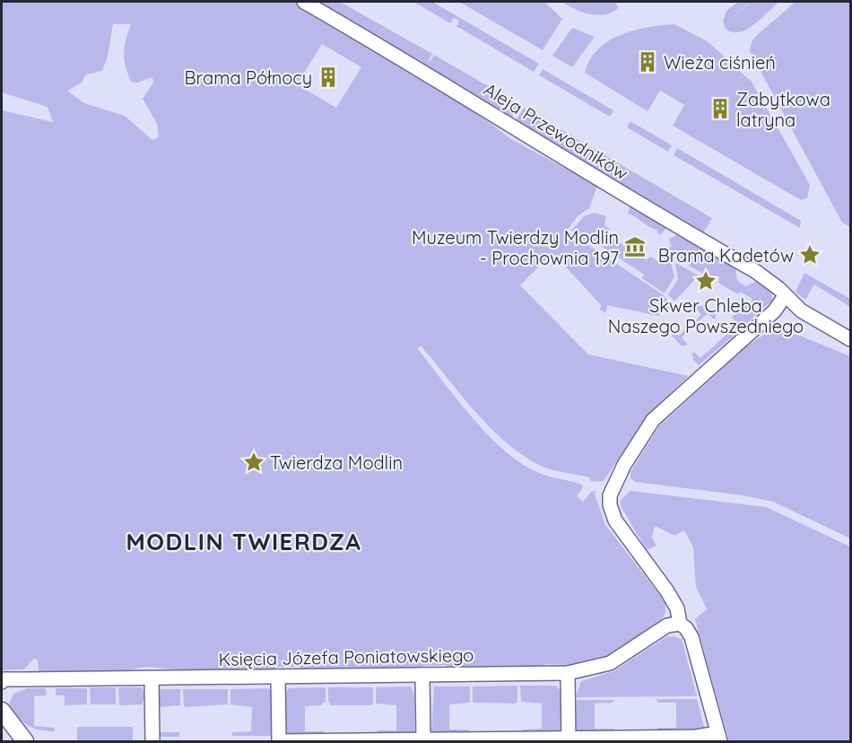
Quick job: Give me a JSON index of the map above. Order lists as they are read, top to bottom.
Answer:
{
  "streets": {
    "street": ["Aleja Przewodników", "Księcia Józefa Poniatowskiego"]
  },
  "districts": ["MODLIN TWIERDZA"],
  "places": {
    "building": ["Wieża ciśnień", "Brama Północy", "Zabytkowa latryna"],
    "museum": ["Muzeum Twierdzy Modlin - Prochownia 197"],
    "place": ["Brama Kadetów", "Skwer Chleba Naszego Powszedniego", "Twierdza Modlin"]
  }
}
